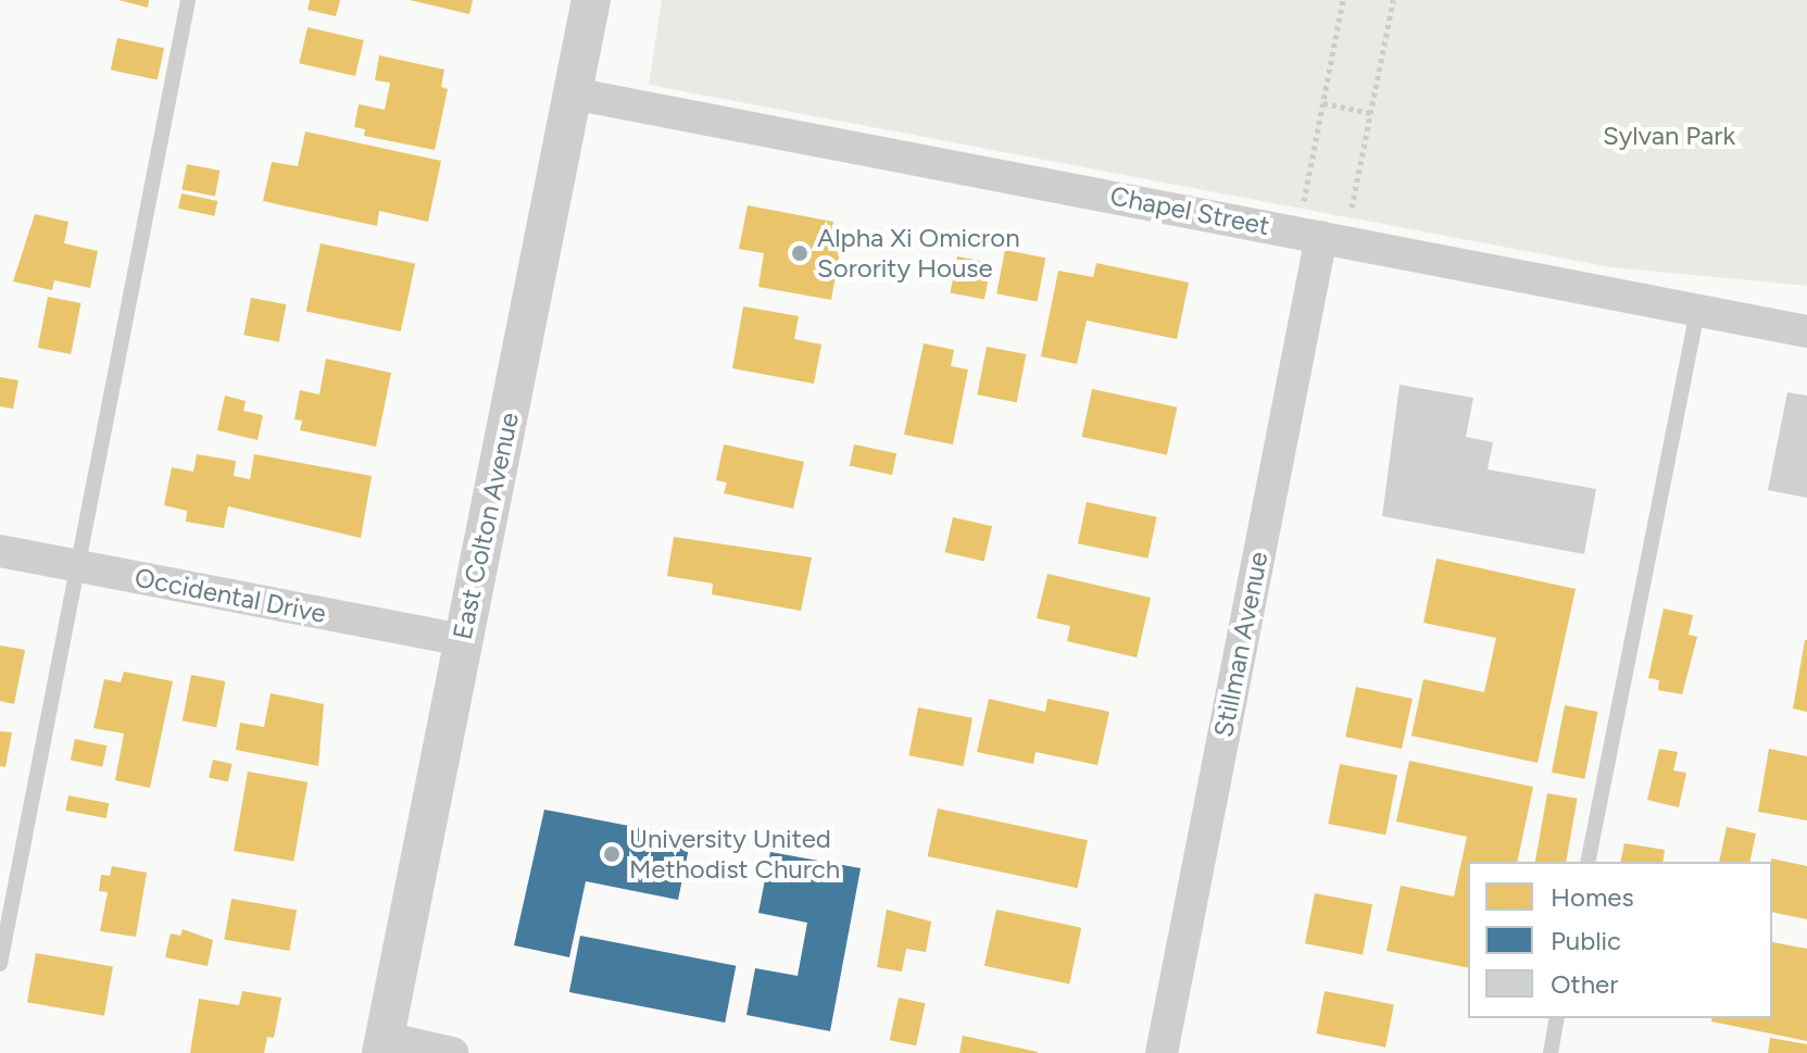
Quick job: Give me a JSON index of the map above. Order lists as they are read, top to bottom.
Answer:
{
  "streets": {
    "street": [
      "Chapel Street",
      "East Colton Avenue",
      "Occidental Drive",
      "Stillman Avenue"
    ]
  },
  "crossings": [
    ["Chapel Street", "East Colton Avenue"],
    ["Chapel Street", "Stillman Avenue"],
    ["East Colton Avenue", "Occidental Drive"]
  ],
  "parks": ["Sylvan Park"],
  "places": ["Alpha Xi Omicron Sorority House", "University United Methodist Church"],
  "legend": ["Homes", "Public", "Other"]
}
